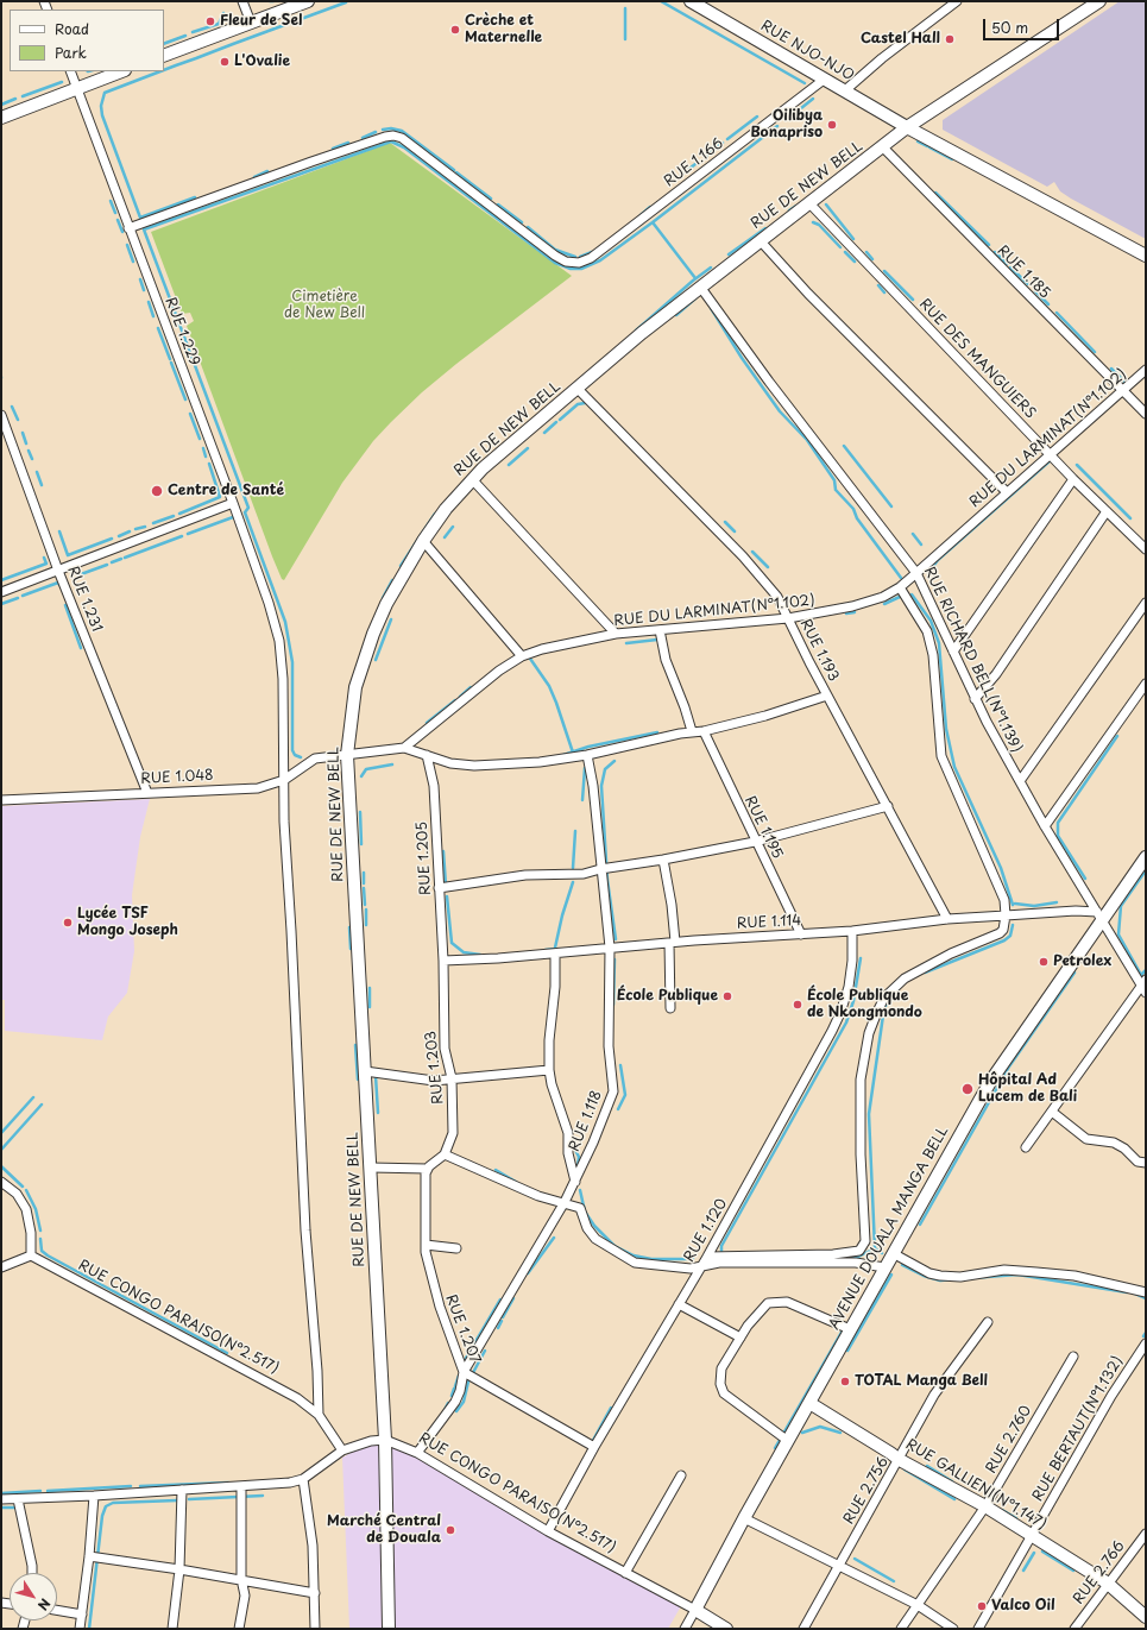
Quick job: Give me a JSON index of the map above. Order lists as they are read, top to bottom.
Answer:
{
  "streets": {
    "main road": [
      "RUE NJO-NJO",
      "RUE DE NEW BELL",
      "AVENUE DOUALA MANGA BELL",
      "RUE CONGO PARAISO(N°2.517)",
      "RUE GALLIENI(N°1.147)"
    ],
    "street": [
      "RUE 1.166",
      "RUE 1.185",
      "RUE 1.229",
      "RUE DES MANGUIERS",
      "RUE DU LARMINAT(N°1.102)",
      "RUE 1.231",
      "RUE 1.193",
      "RUE RICHARD BELL(N°1.139)",
      "RUE 1.048",
      "RUE 1.195",
      "RUE 1.205",
      "RUE 1.114",
      "RUE 1.203",
      "RUE 1.118",
      "RUE 1.120",
      "RUE 1.207",
      "RUE BERTAUT(N°1.132)",
      "RUE 2.760",
      "RUE 2.756",
      "RUE 2.766"
    ]
  },
  "crossings": [
    ["RUE NJO-NJO", "RUE 1.166"],
    ["RUE NJO-NJO", "RUE DE NEW BELL"],
    ["RUE 1.166", "RUE 1.229"],
    ["RUE DE NEW BELL", "RUE 1.185"],
    ["RUE DE NEW BELL", "RUE DES MANGUIERS"],
    ["RUE DE NEW BELL", "RUE 1.193"],
    ["RUE DE NEW BELL", "RUE RICHARD BELL(N°1.139)"],
    ["RUE DE NEW BELL", "RUE 1.048"],
    ["RUE DE NEW BELL", "RUE CONGO PARAISO(N°2.517)"],
    ["RUE 1.185", "RUE DU LARMINAT(N°1.102)"],
    ["RUE 1.229", "RUE 1.048"],
    ["RUE 1.229", "RUE CONGO PARAISO(N°2.517)"],
    ["RUE DES MANGUIERS", "RUE DU LARMINAT(N°1.102)"],
    ["RUE DU LARMINAT(N°1.102)", "RUE 1.193"],
    ["RUE DU LARMINAT(N°1.102)", "RUE RICHARD BELL(N°1.139)"],
    ["RUE 1.231", "RUE 1.048"],
    ["RUE 1.193", "RUE 1.114"],
    ["RUE RICHARD BELL(N°1.139)", "RUE 1.114"],
    ["RUE RICHARD BELL(N°1.139)", "AVENUE DOUALA MANGA BELL"],
    ["RUE 1.195", "RUE 1.114"],
    ["RUE 1.205", "RUE 1.114"],
    ["RUE 1.205", "RUE 1.203"],
    ["RUE 1.114", "RUE 1.203"],
    ["RUE 1.114", "RUE 1.118"],
    ["RUE 1.114", "AVENUE DOUALA MANGA BELL"],
    ["RUE 1.114", "RUE 1.120"],
    ["RUE 1.118", "RUE CONGO PARAISO(N°2.517)"],
    ["RUE 1.118", "RUE 1.207"],
    ["AVENUE DOUALA MANGA BELL", "RUE CONGO PARAISO(N°2.517)"],
    ["AVENUE DOUALA MANGA BELL", "RUE GALLIENI(N°1.147)"],
    ["RUE 1.120", "RUE CONGO PARAISO(N°2.517)"],
    ["RUE 1.120", "RUE 1.207"],
    ["RUE BERTAUT(N°1.132)", "RUE GALLIENI(N°1.147)"],
    ["RUE 2.760", "RUE GALLIENI(N°1.147)"],
    ["RUE GALLIENI(N°1.147)", "RUE 2.756"],
    ["RUE GALLIENI(N°1.147)", "RUE 2.766"]
  ],
  "parks": ["Cimetière de New Bell"],
  "places": [
    "Fleur de Sel",
    "Crèche et Maternelle",
    "Castel Hall",
    "L'Ovalie",
    "Oilibya Bonapriso",
    "Centre de Santé",
    "Lycée TSF Mongo Joseph",
    "Petrolex",
    "École Publique",
    "École Publique de Nkongmondo",
    "Hôpital Ad Lucem de Bali",
    "TOTAL Manga Bell",
    "Marché Central de Douala",
    "Valco Oil"
  ],
  "legend": ["Road", "Park"],
  "scale_bar": "50 m",
  "north": "bottom right"
}
